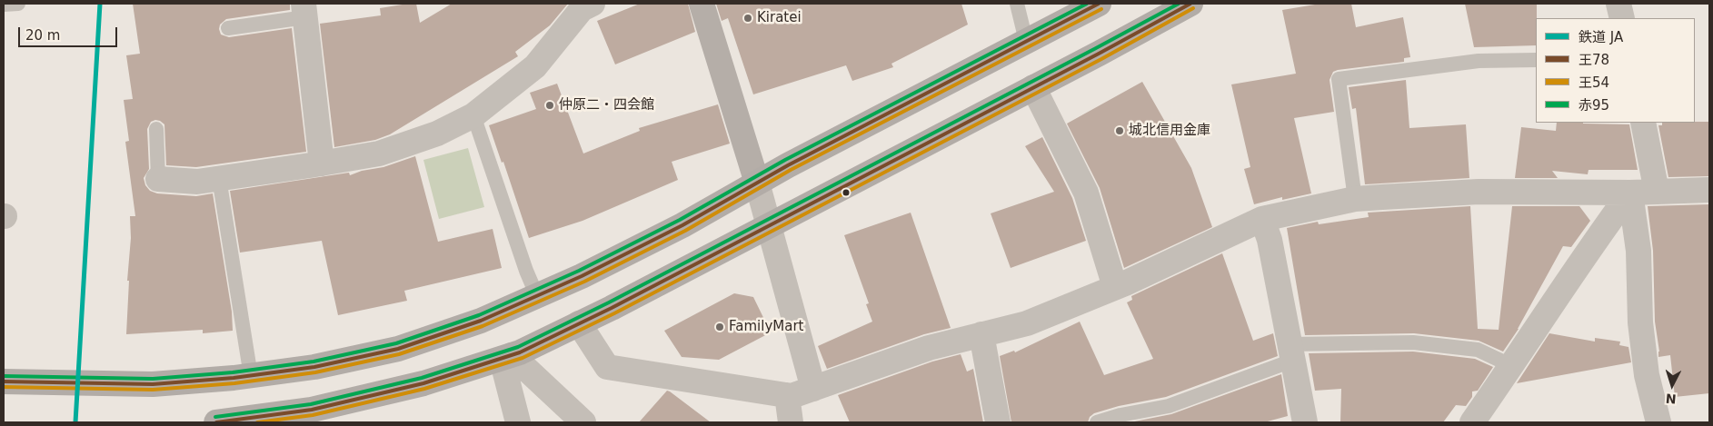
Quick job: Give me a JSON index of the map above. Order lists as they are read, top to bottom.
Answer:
{
  "places": [
    "Kiratei",
    "仲原二・四会館",
    "城北信用金庫",
    "FamilyMart"
  ],
  "lines": [
    "rail line JA",
    "transit line 王78",
    "transit line 赤95",
    "transit line 王54"
  ],
  "legend": [
    "鉄道 JA",
    "王78",
    "王54",
    "赤95"
  ],
  "scale_bar": "20 m",
  "north": "bottom"
}
